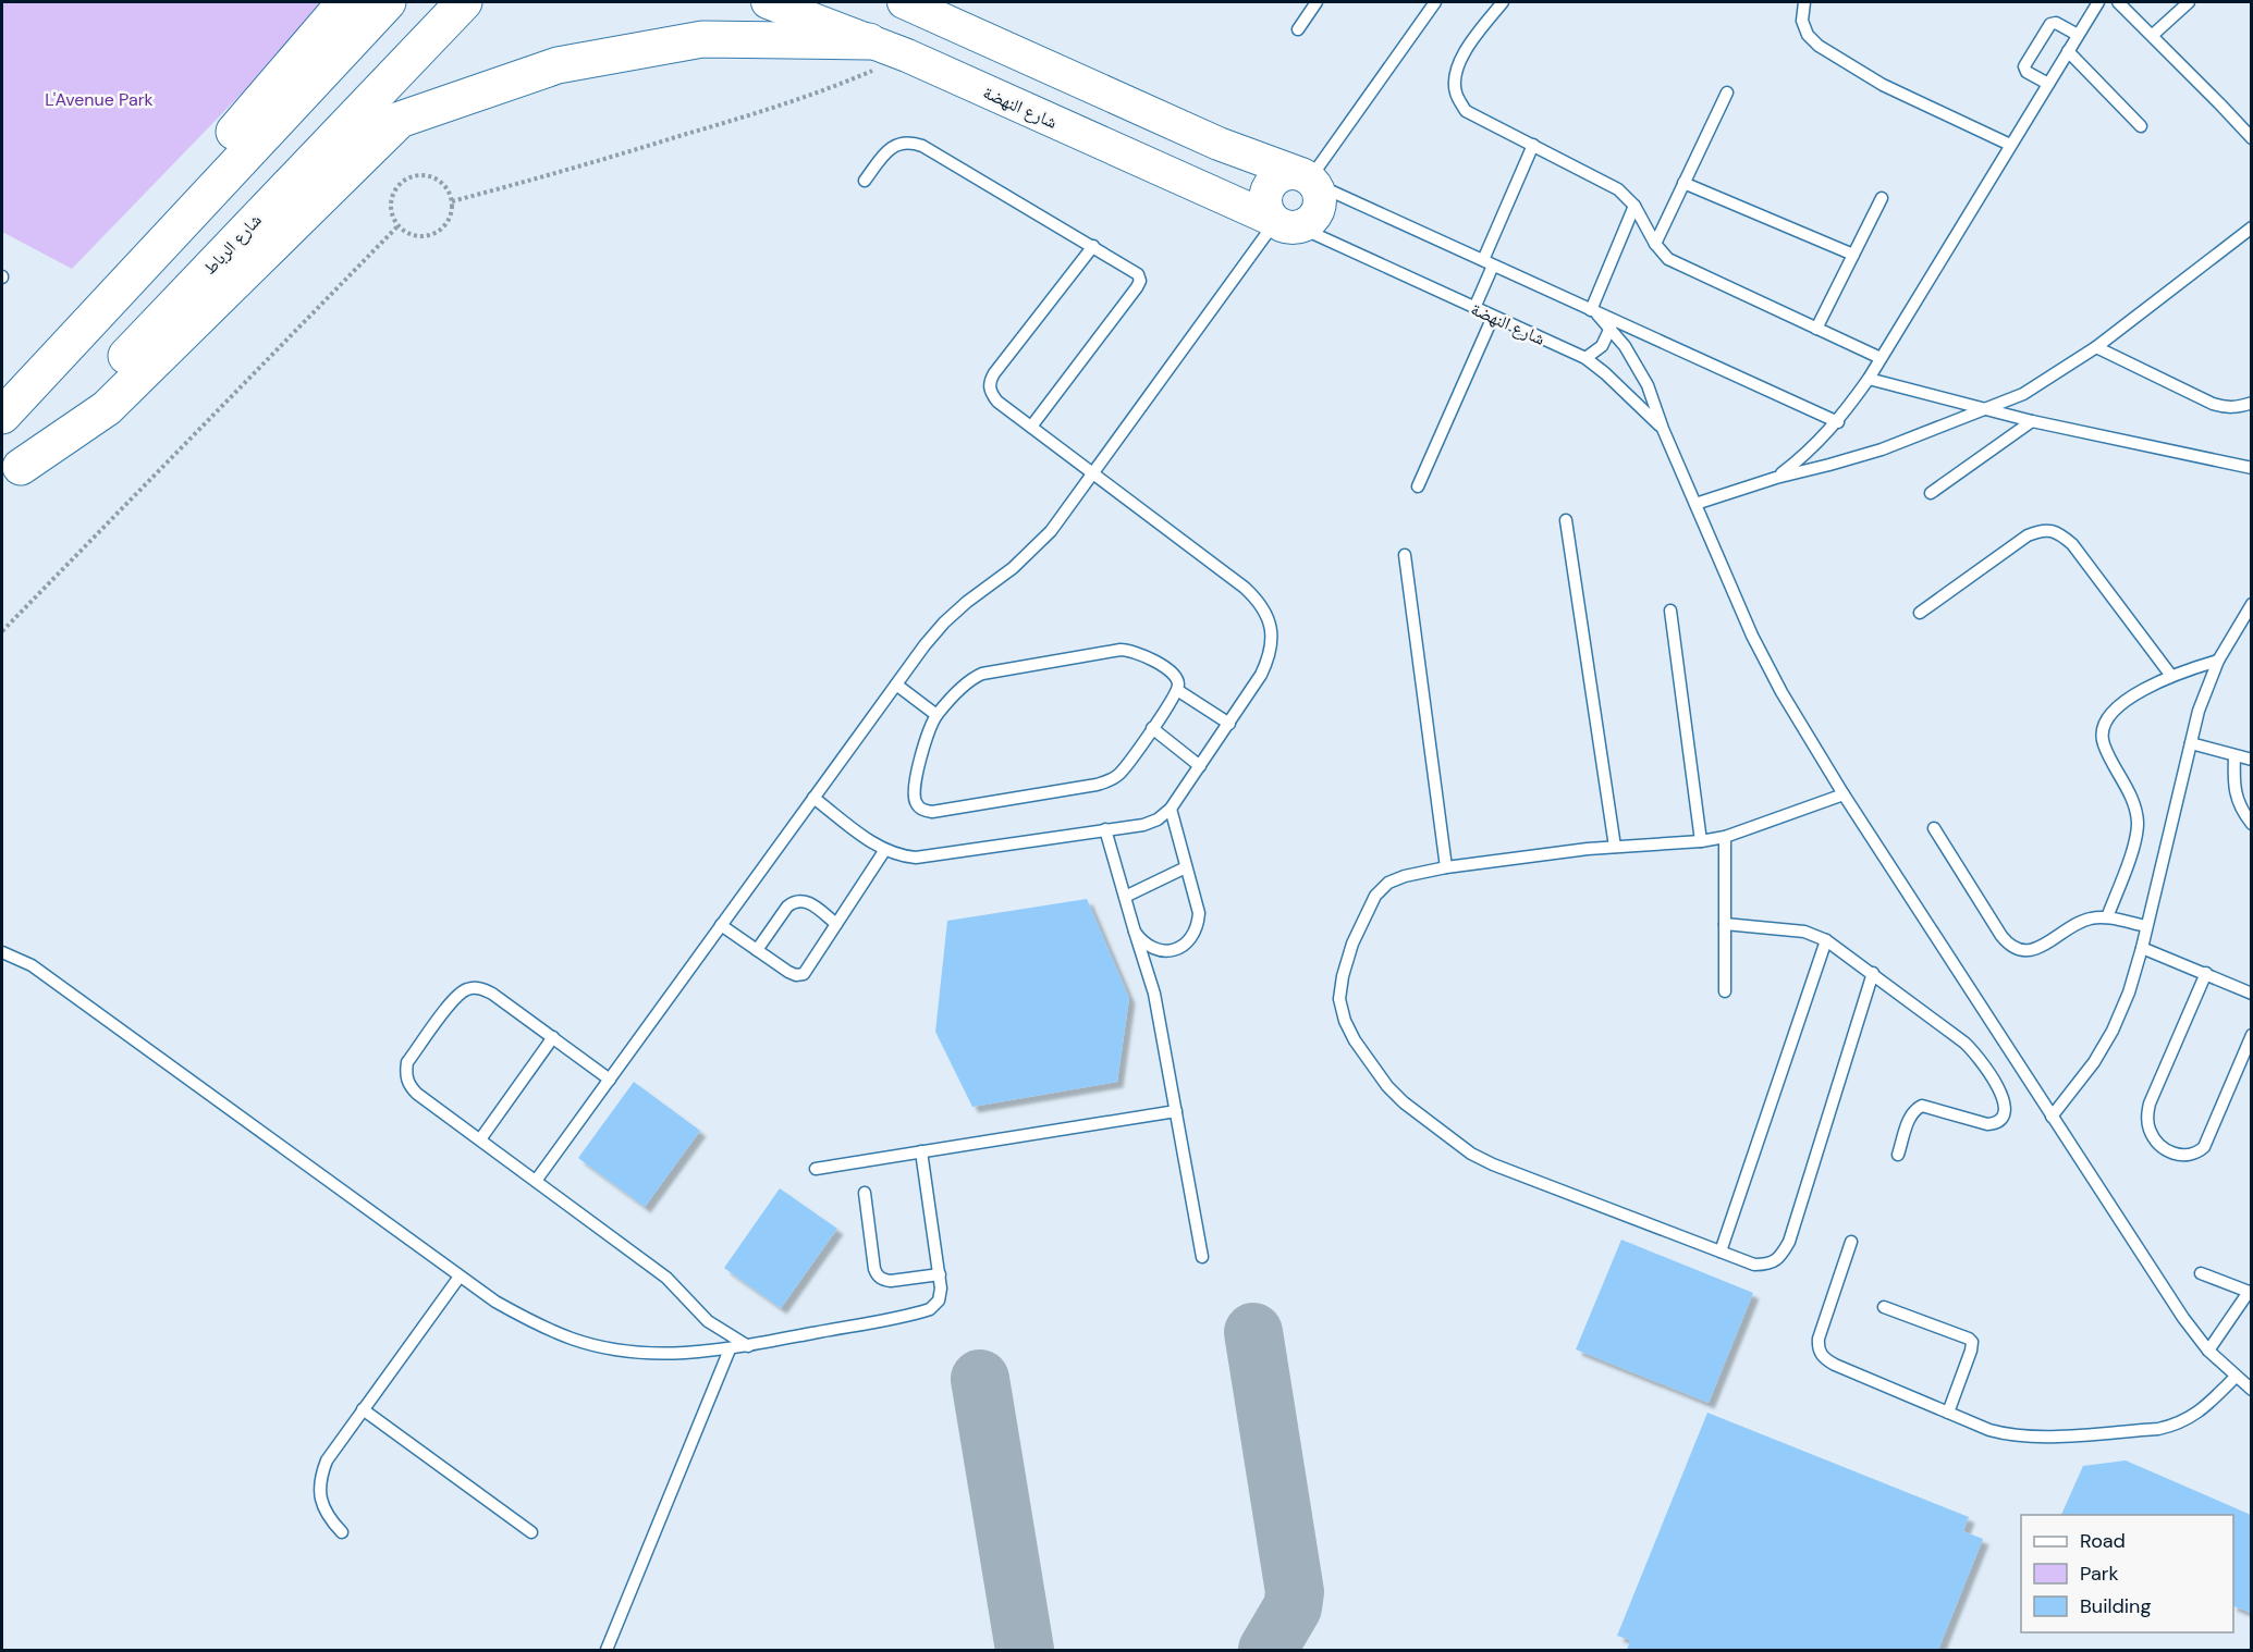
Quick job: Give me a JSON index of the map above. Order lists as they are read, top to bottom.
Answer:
{
  "streets": {
    "highway": ["شارع الرباط"],
    "main road": ["شارع النهضة"]
  },
  "parks": ["L'Avenue Park"],
  "legend": ["Road", "Park", "Building"]
}
